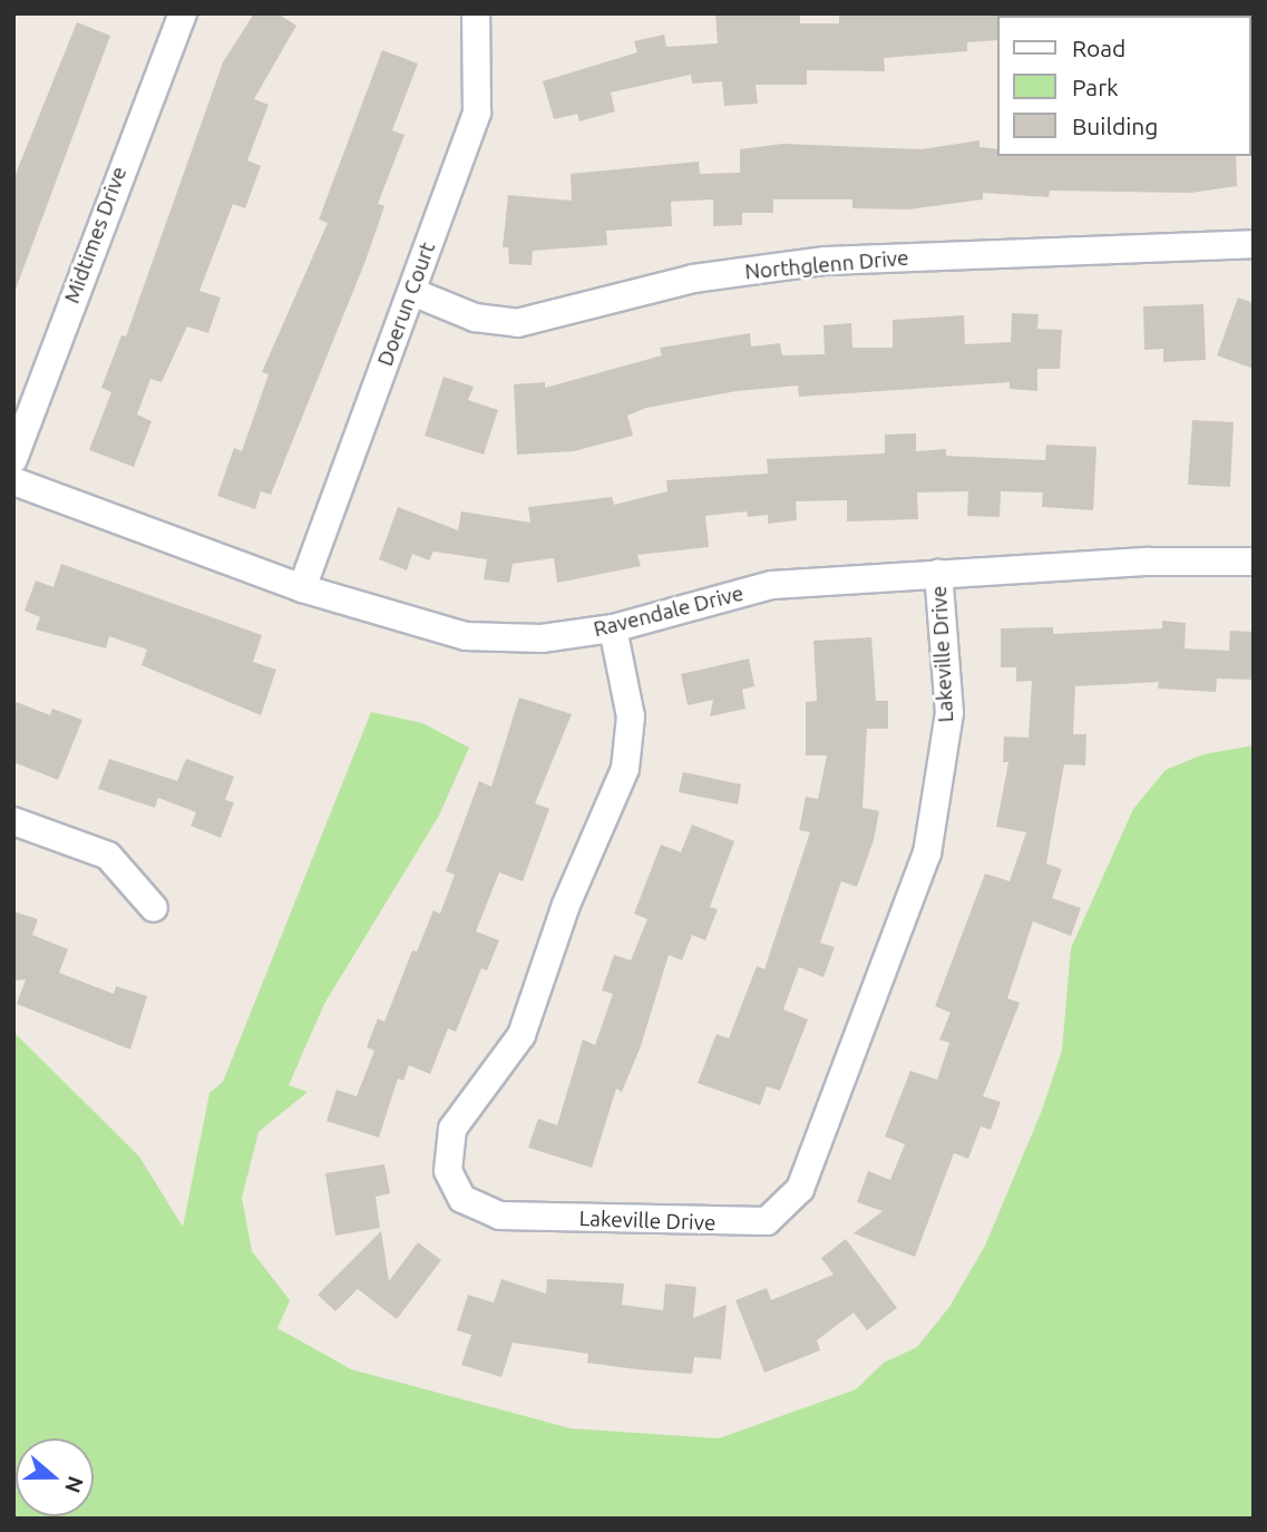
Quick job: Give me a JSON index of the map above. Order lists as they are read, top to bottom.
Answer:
{
  "streets": {
    "street": [
      "Midtimes Drive",
      "Northglenn Drive",
      "Doerun Court",
      "Ravendale Drive",
      "Lakeville Drive"
    ]
  },
  "crossings": [
    ["Northglenn Drive", "Doerun Court"],
    ["Doerun Court", "Ravendale Drive"],
    ["Ravendale Drive", "Lakeville Drive"]
  ],
  "legend": ["Road", "Park", "Building"],
  "north": "right"
}
